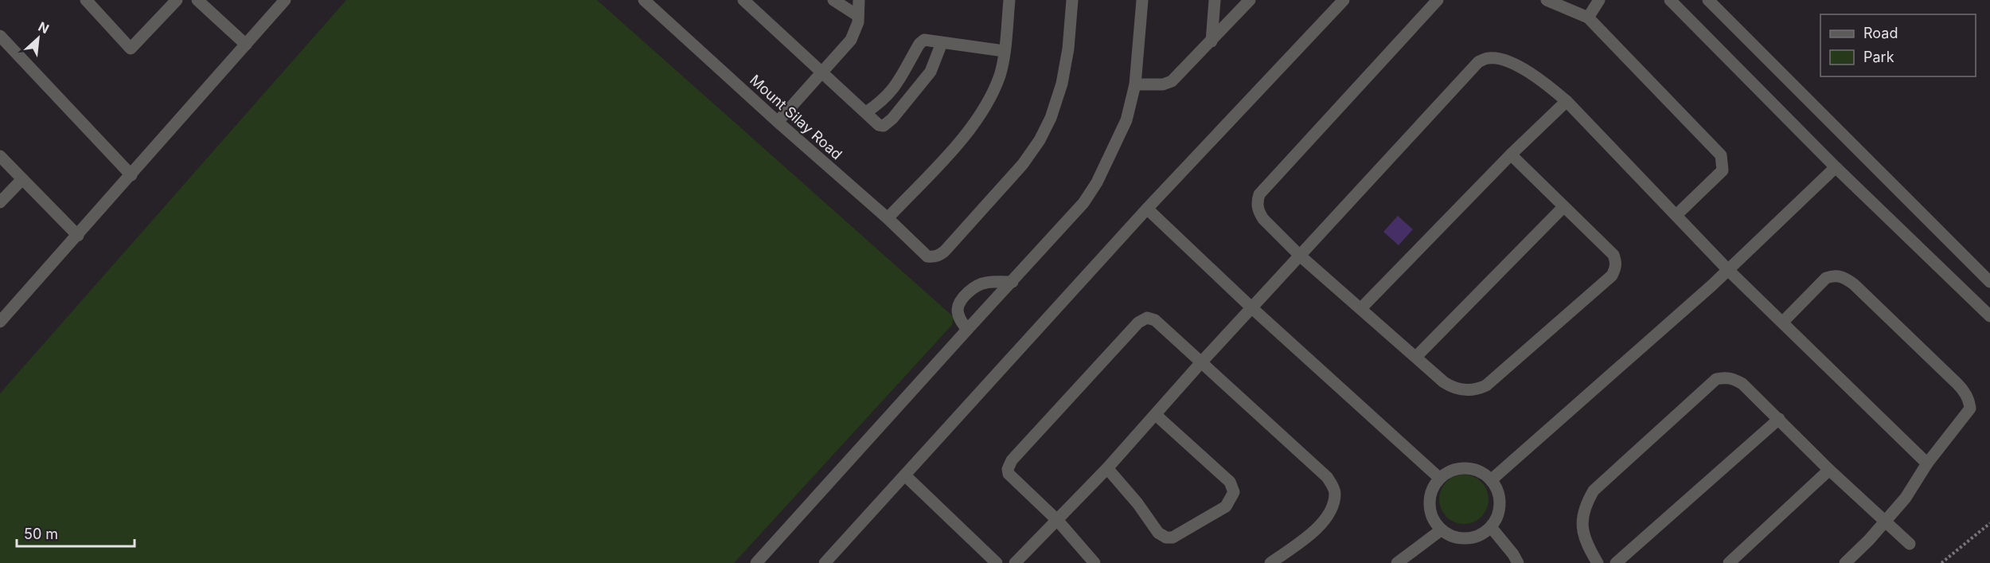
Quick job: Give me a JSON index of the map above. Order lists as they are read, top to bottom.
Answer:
{
  "streets": {
    "street": ["Mount Silay Road"]
  },
  "legend": ["Road", "Park"],
  "scale_bar": "50 m",
  "north": "top right"
}
